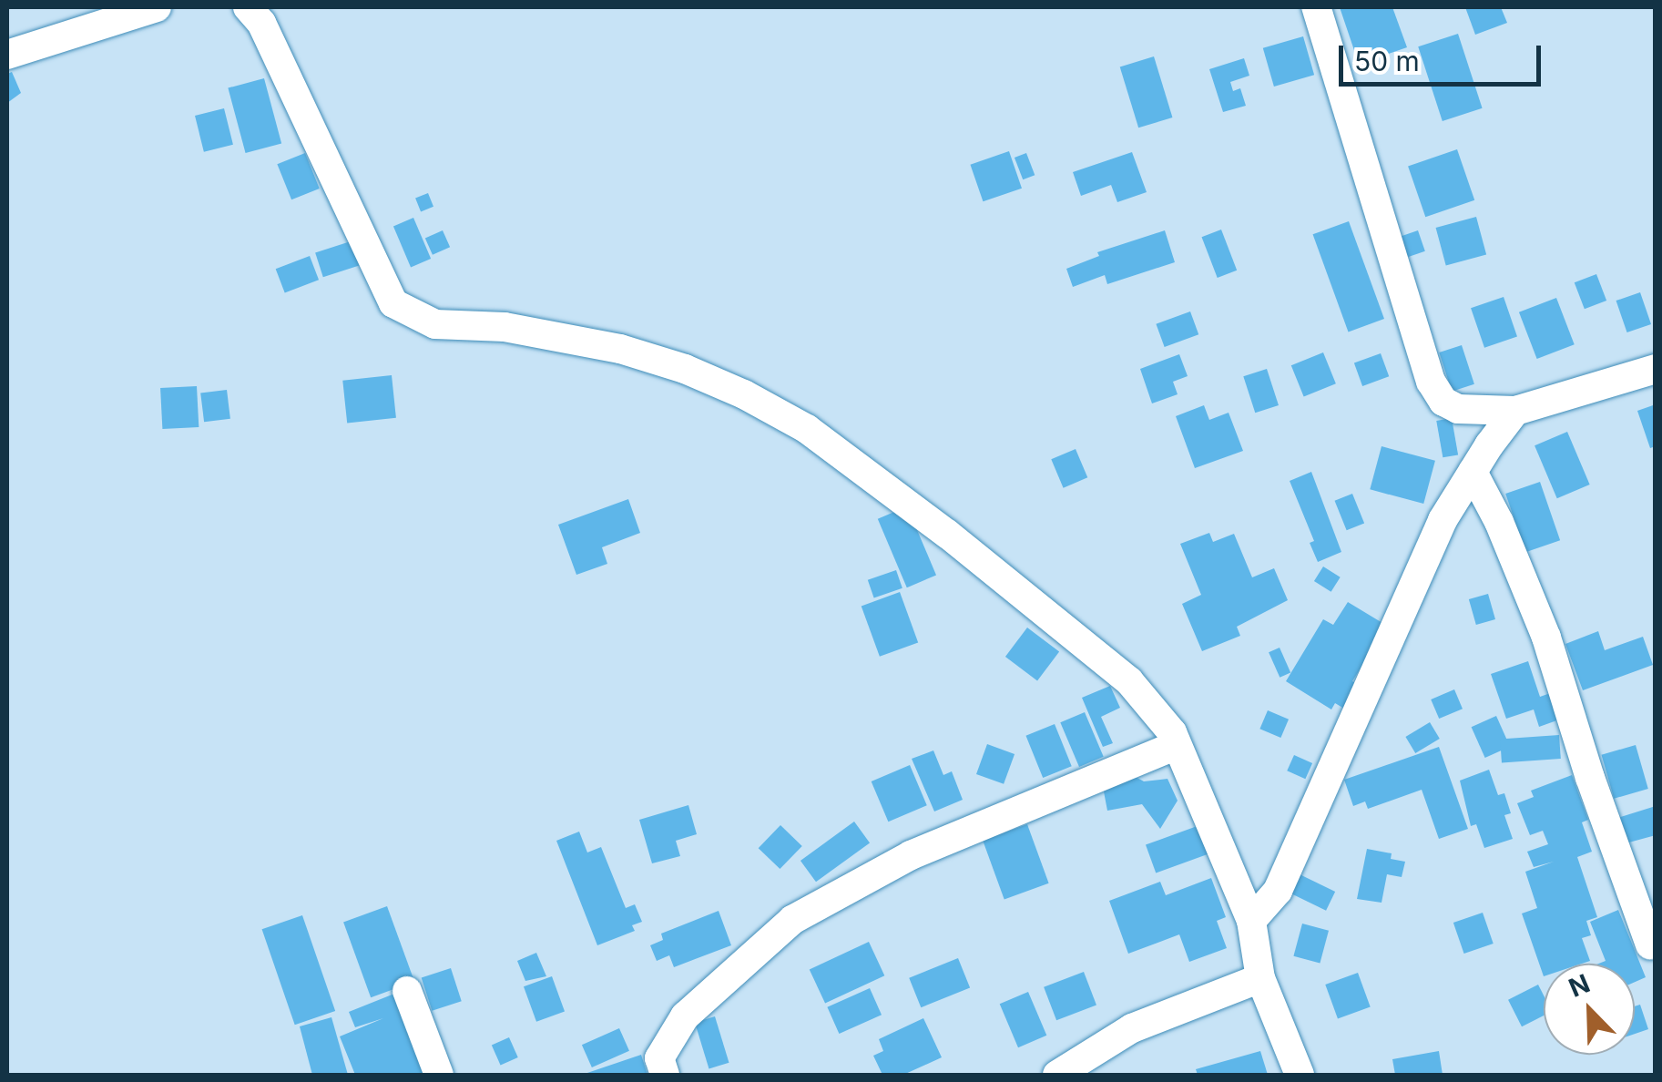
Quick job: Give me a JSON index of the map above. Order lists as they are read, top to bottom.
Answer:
{
  "scale_bar": "50 m",
  "north": "top left"
}
